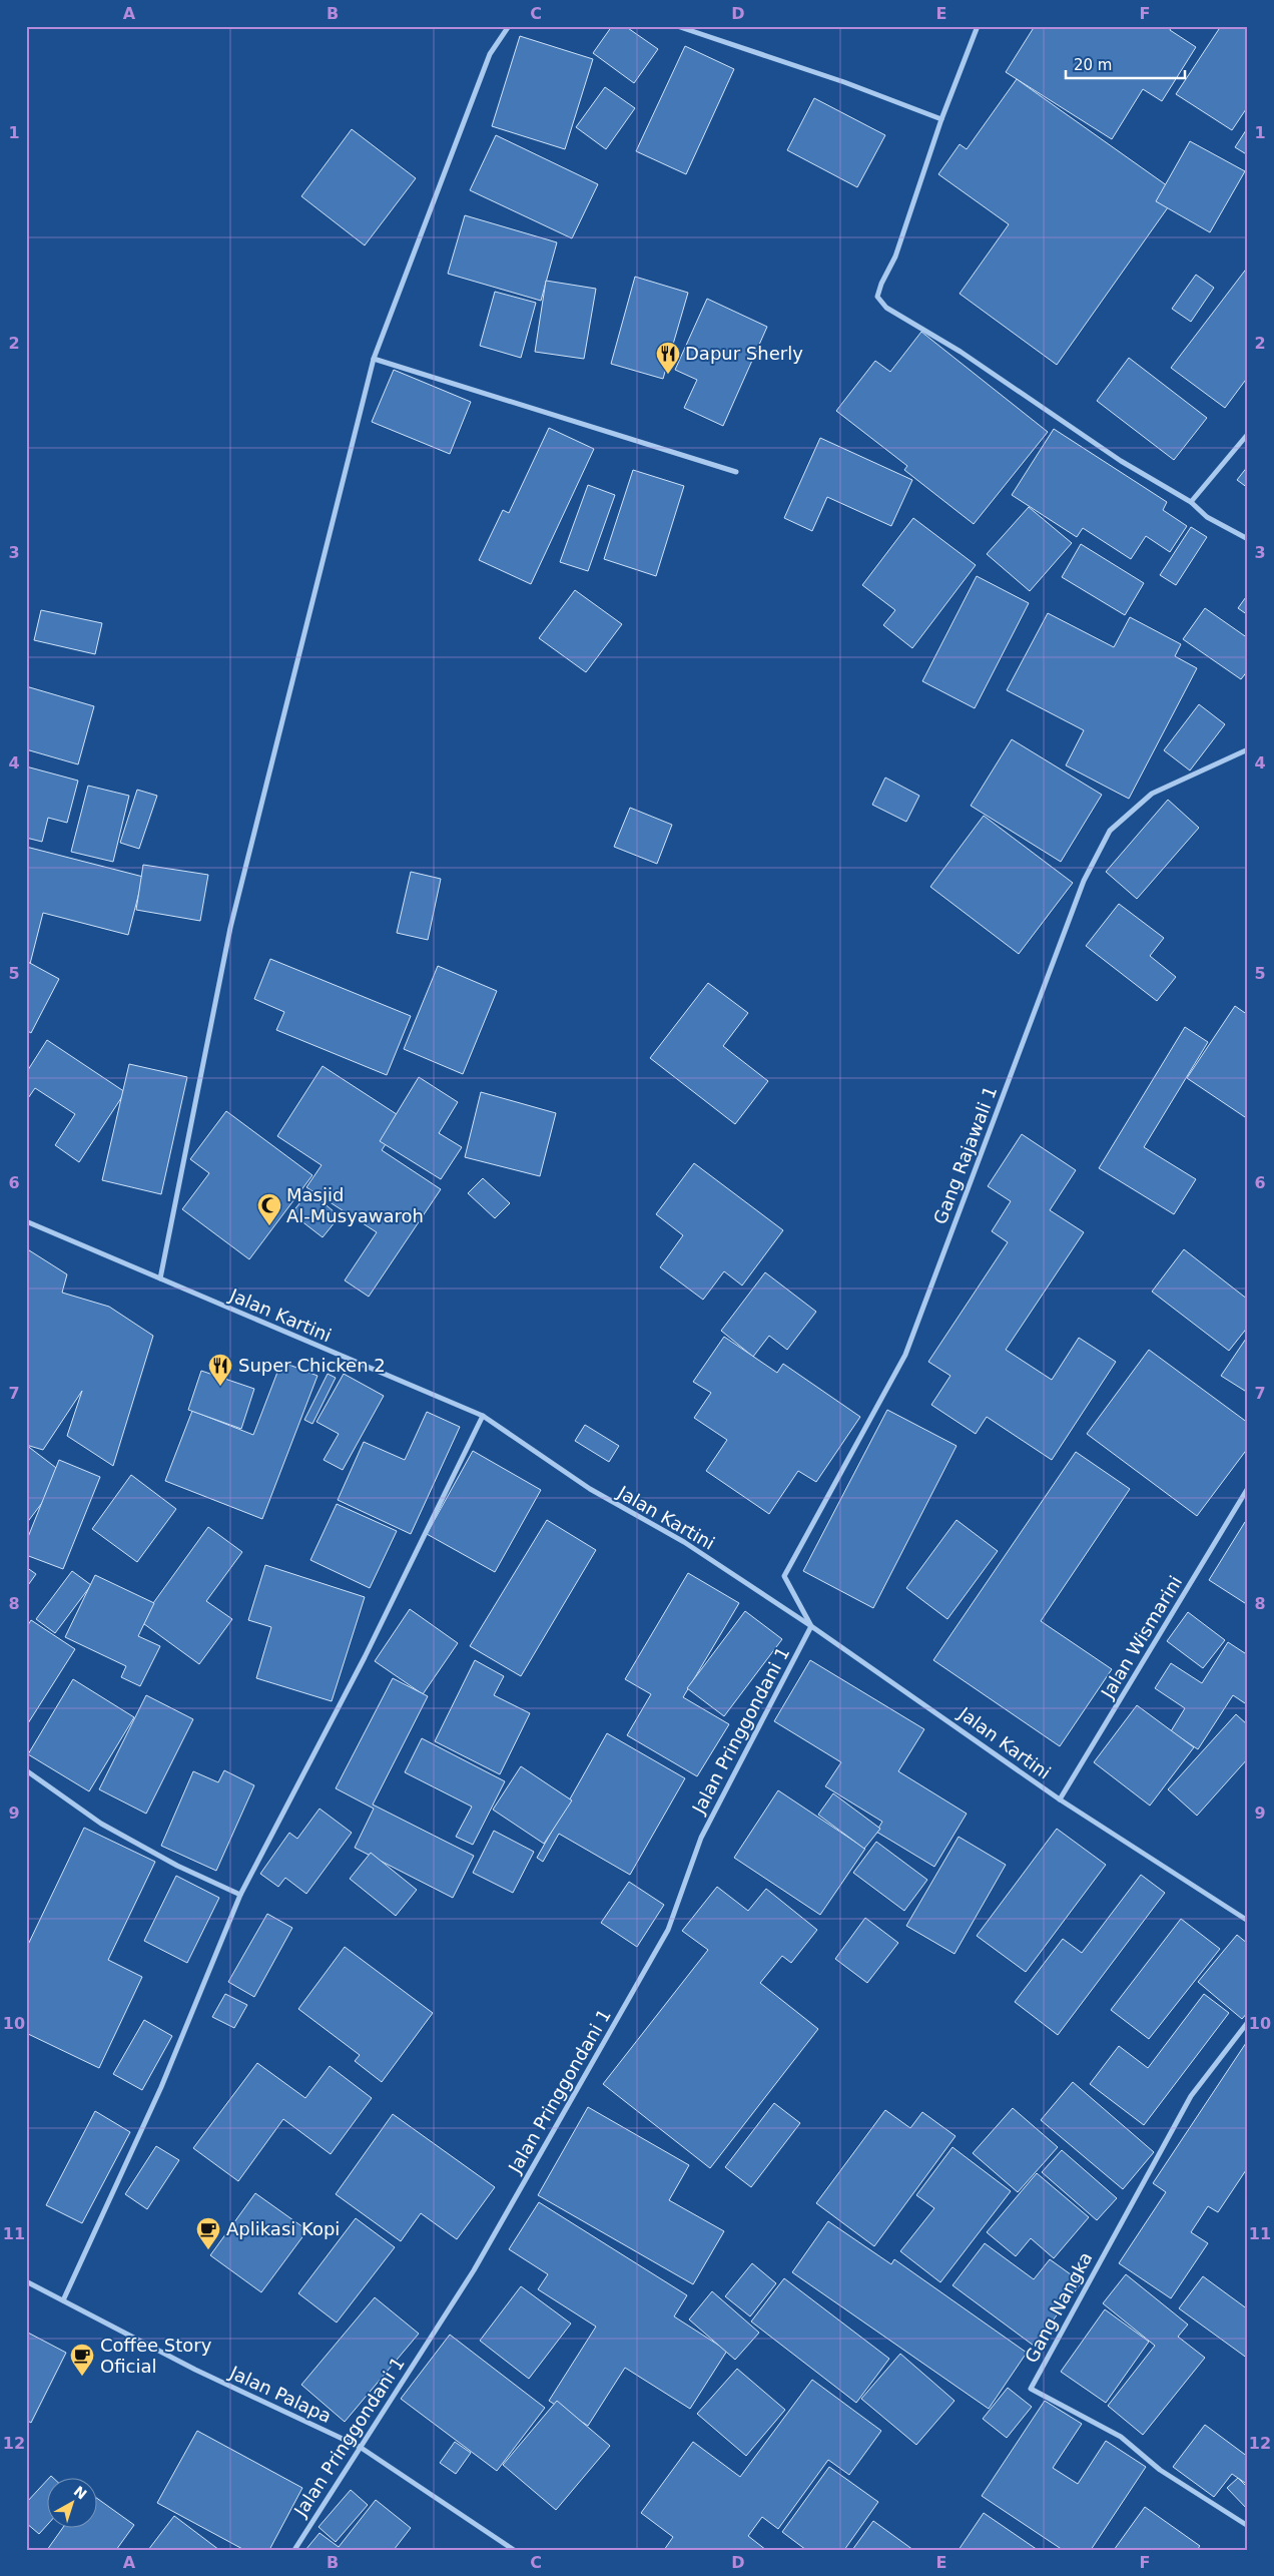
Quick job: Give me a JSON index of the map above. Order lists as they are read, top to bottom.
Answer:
{
  "streets": {
    "street": [
      "Gang Rajawali 1",
      "Jalan Kartini",
      "Jalan Wismarini",
      "Jalan Pringgondani 1",
      "Gang Nangka",
      "Jalan Palapa"
    ]
  },
  "crossings": [
    ["Gang Rajawali 1", "Jalan Kartini"],
    ["Gang Rajawali 1", "Jalan Pringgondani 1"],
    ["Jalan Kartini", "Jalan Wismarini"],
    ["Jalan Kartini", "Jalan Pringgondani 1"],
    ["Jalan Pringgondani 1", "Jalan Palapa"]
  ],
  "places": {
    "restaurant": ["Dapur Sherly", "Super Chicken 2"],
    "mosque": ["Masjid Al-Musyawaroh"],
    "cafe": ["Aplikasi Kopi", "Coffee Story Oficial"]
  },
  "scale_bar": "20 m",
  "north": "top right",
  "grid": {
    "columns": [
      "A",
      "B",
      "C",
      "D",
      "E",
      "F"
    ],
    "rows": [
      "1",
      "2",
      "3",
      "4",
      "5",
      "6",
      "7",
      "8",
      "9",
      "10",
      "11",
      "12"
    ]
  }
}
